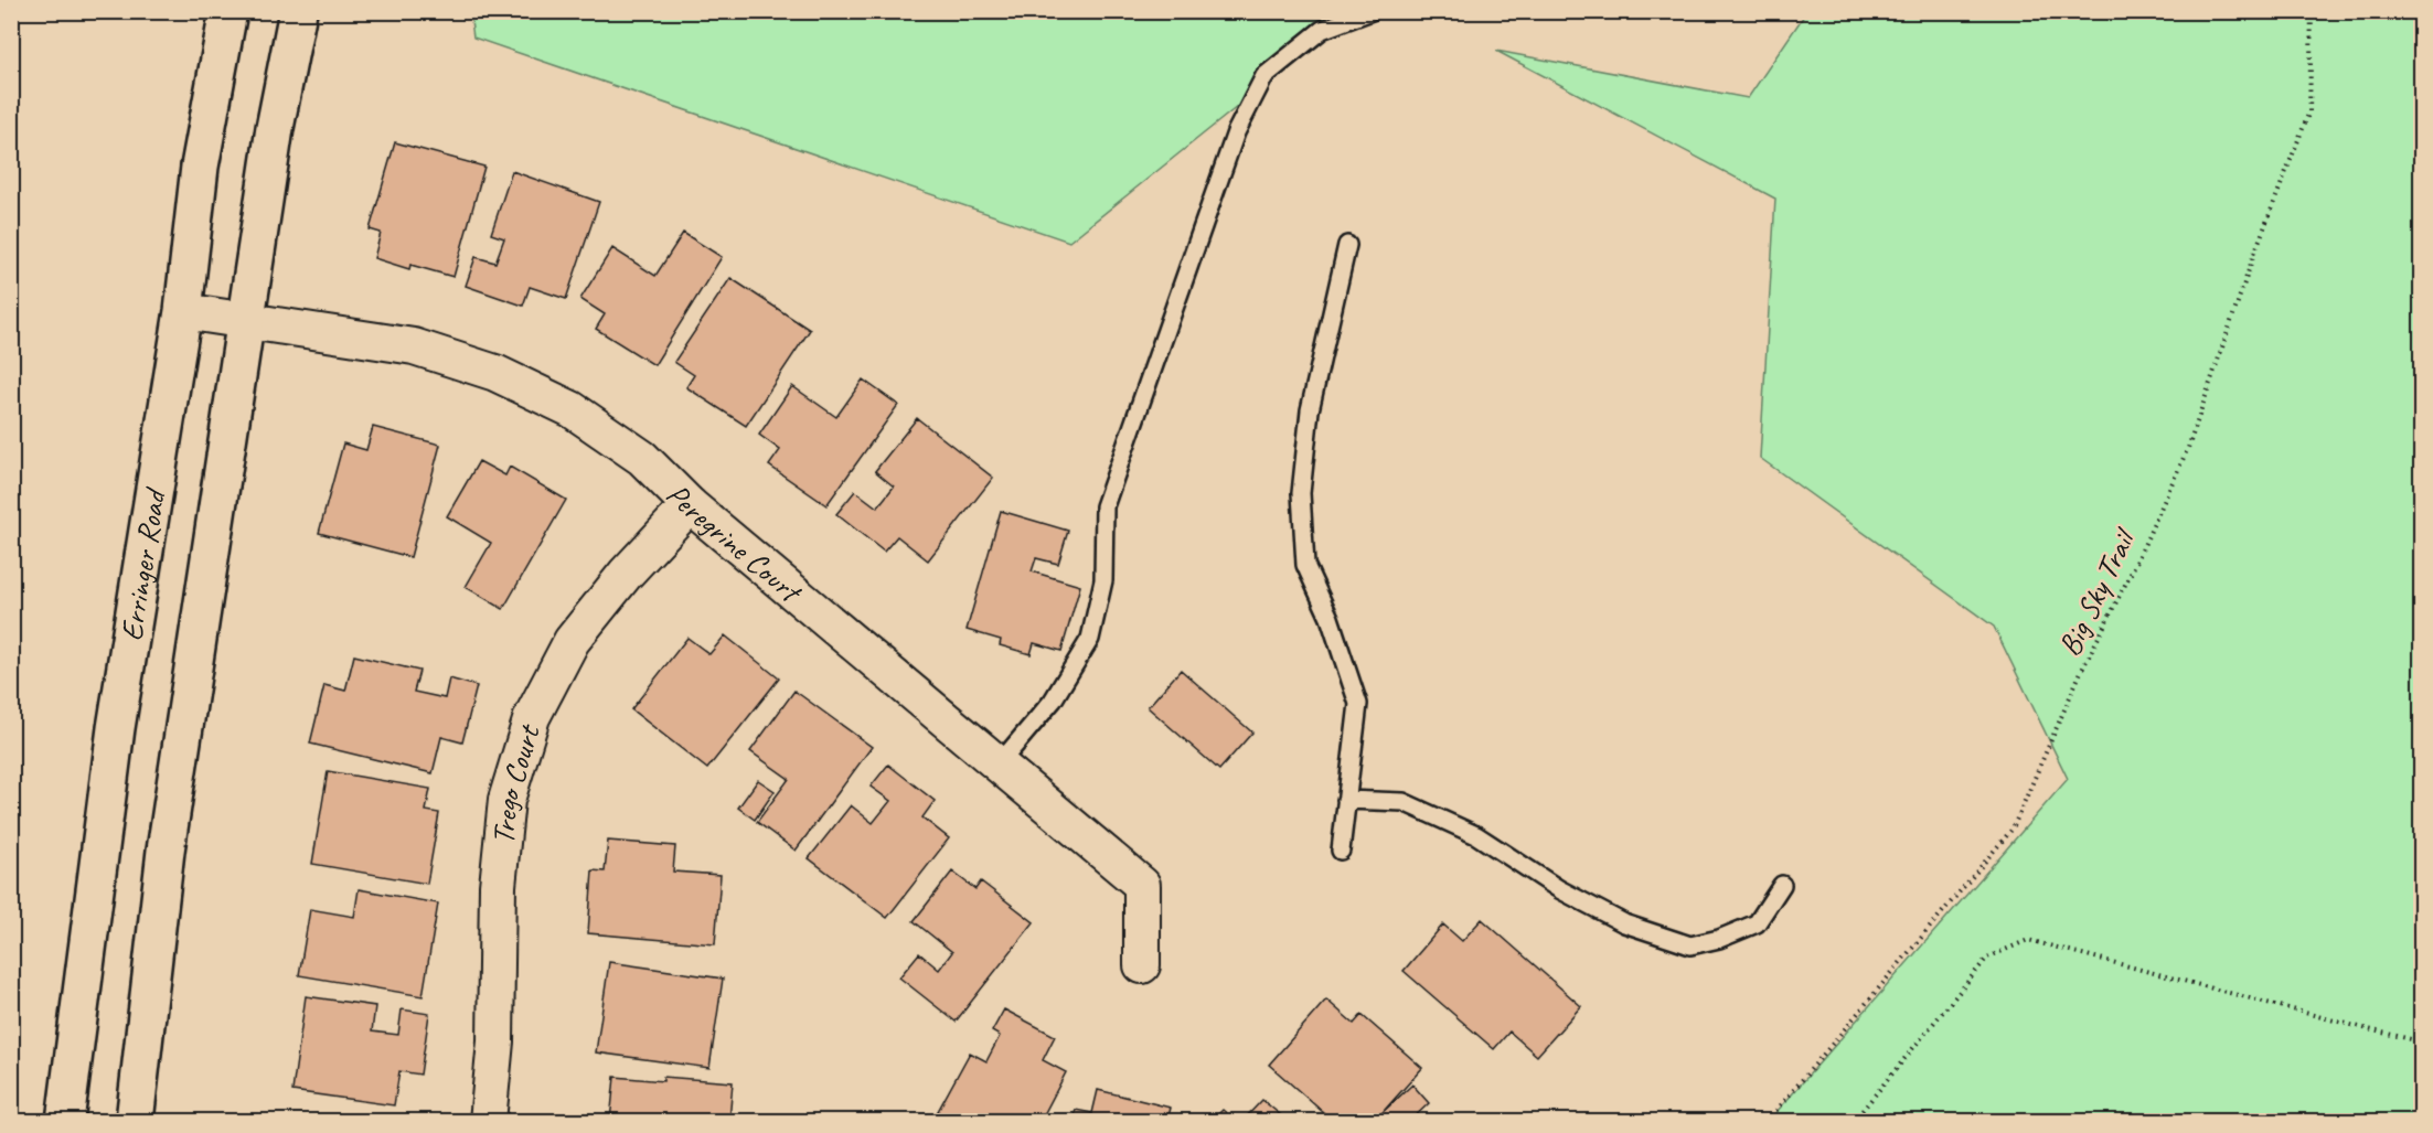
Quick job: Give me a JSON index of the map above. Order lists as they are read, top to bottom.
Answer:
{
  "streets": {
    "main road": ["Erringer Road"],
    "street": ["Peregrine Court", "Trego Court"],
    "path": ["Big Sky Trail"]
  },
  "crossings": [
    ["Peregrine Court", "Erringer Road"],
    ["Peregrine Court", "Trego Court"]
  ]
}
